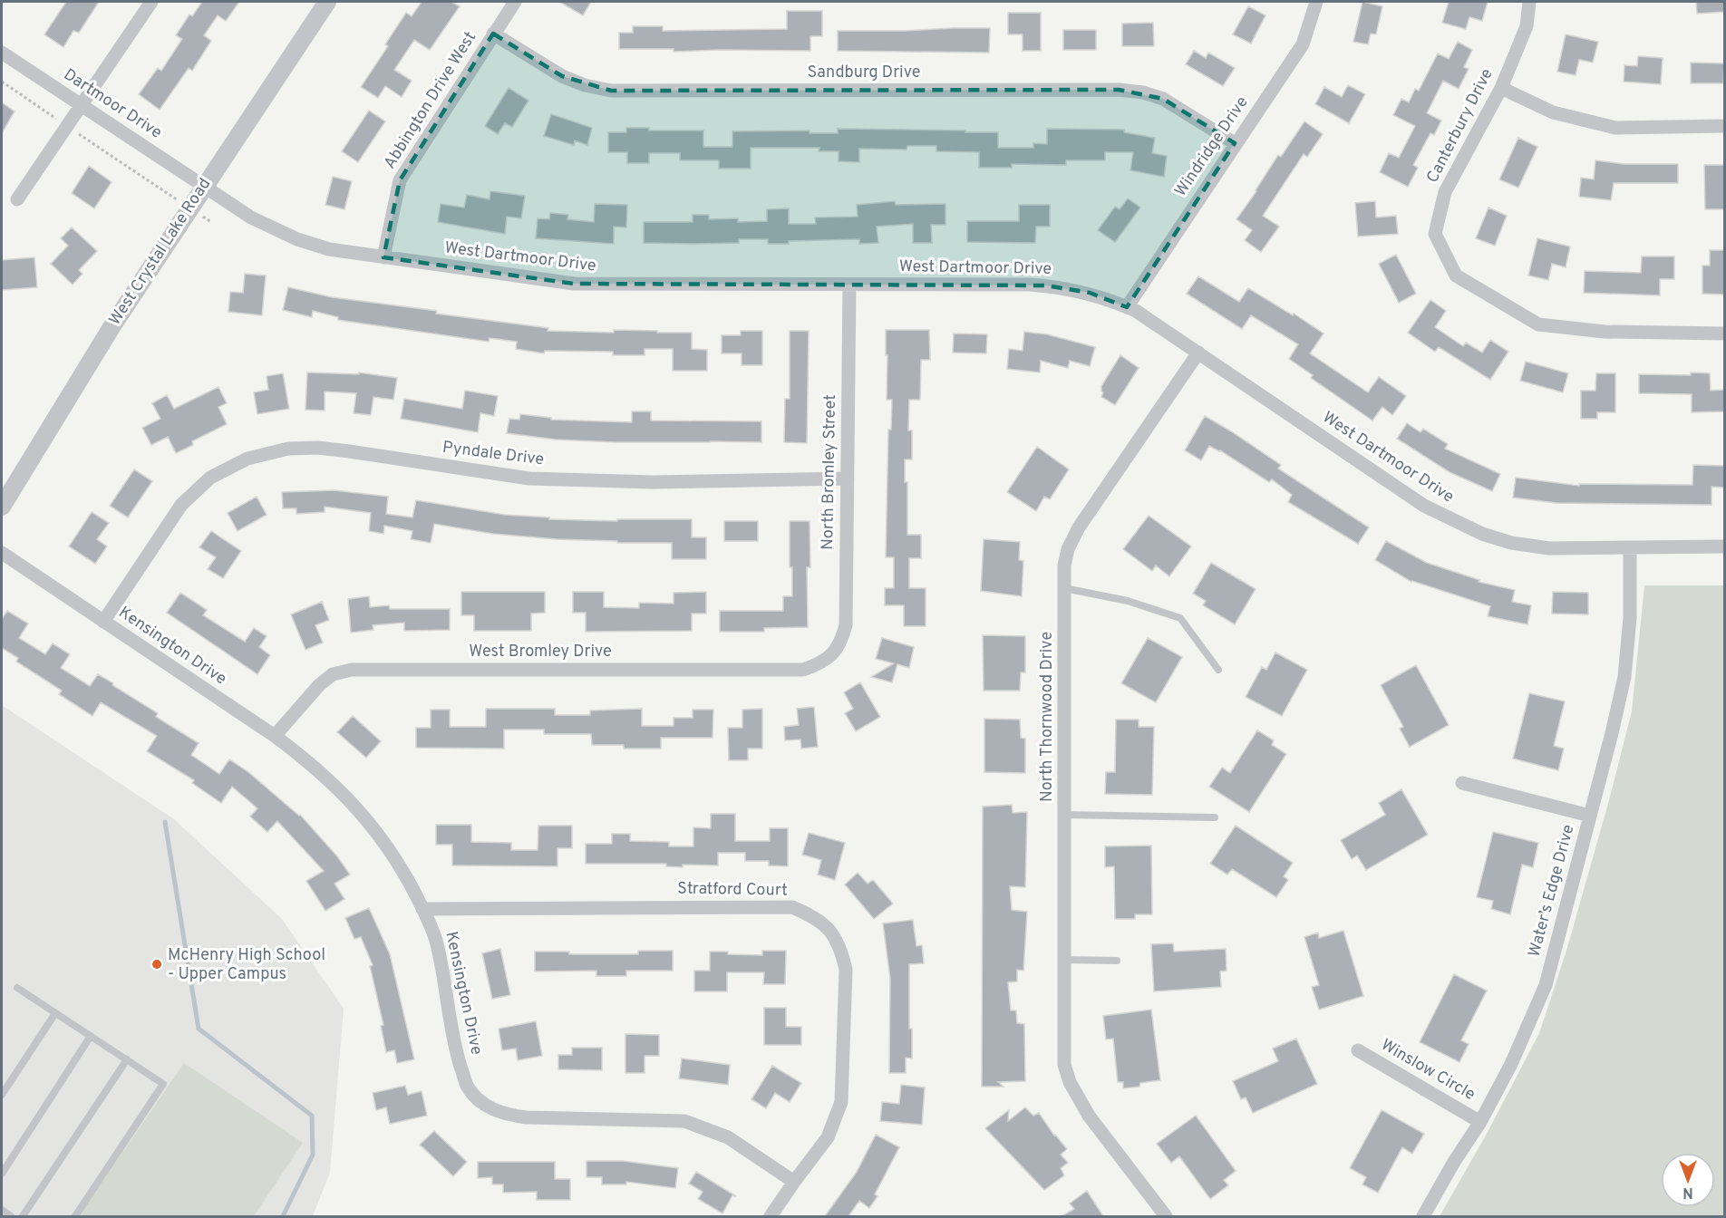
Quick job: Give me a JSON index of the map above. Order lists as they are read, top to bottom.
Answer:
{
  "streets": {
    "street": [
      "Sandburg Drive",
      "Abbington Drive West",
      "Dartmoor Drive",
      "Canterbury Drive",
      "Windridge Drive",
      "West Crystal Lake Road",
      "West Dartmoor Drive",
      "Pyndale Drive",
      "North Bromley Street",
      "Kensington Drive",
      "West Bromley Drive",
      "North Thornwood Drive",
      "Stratford Court",
      "Water’s Edge Drive",
      "Winslow Circle"
    ]
  },
  "crossings": [
    ["Sandburg Drive", "Abbington Drive West"],
    ["Sandburg Drive", "Windridge Drive"],
    ["Abbington Drive West", "West Dartmoor Drive"],
    ["Dartmoor Drive", "West Crystal Lake Road"],
    ["Dartmoor Drive", "West Dartmoor Drive"],
    ["Windridge Drive", "West Dartmoor Drive"],
    ["West Crystal Lake Road", "West Dartmoor Drive"],
    ["West Dartmoor Drive", "North Bromley Street"],
    ["West Dartmoor Drive", "North Thornwood Drive"],
    ["West Dartmoor Drive", "Water’s Edge Drive"],
    ["Pyndale Drive", "North Bromley Street"],
    ["Pyndale Drive", "Kensington Drive"],
    ["North Bromley Street", "West Bromley Drive"],
    ["Kensington Drive", "West Bromley Drive"],
    ["Kensington Drive", "Stratford Court"],
    ["Water’s Edge Drive", "Winslow Circle"]
  ],
  "places": ["McHenry High School - Upper Campus"],
  "north": "bottom"
}
